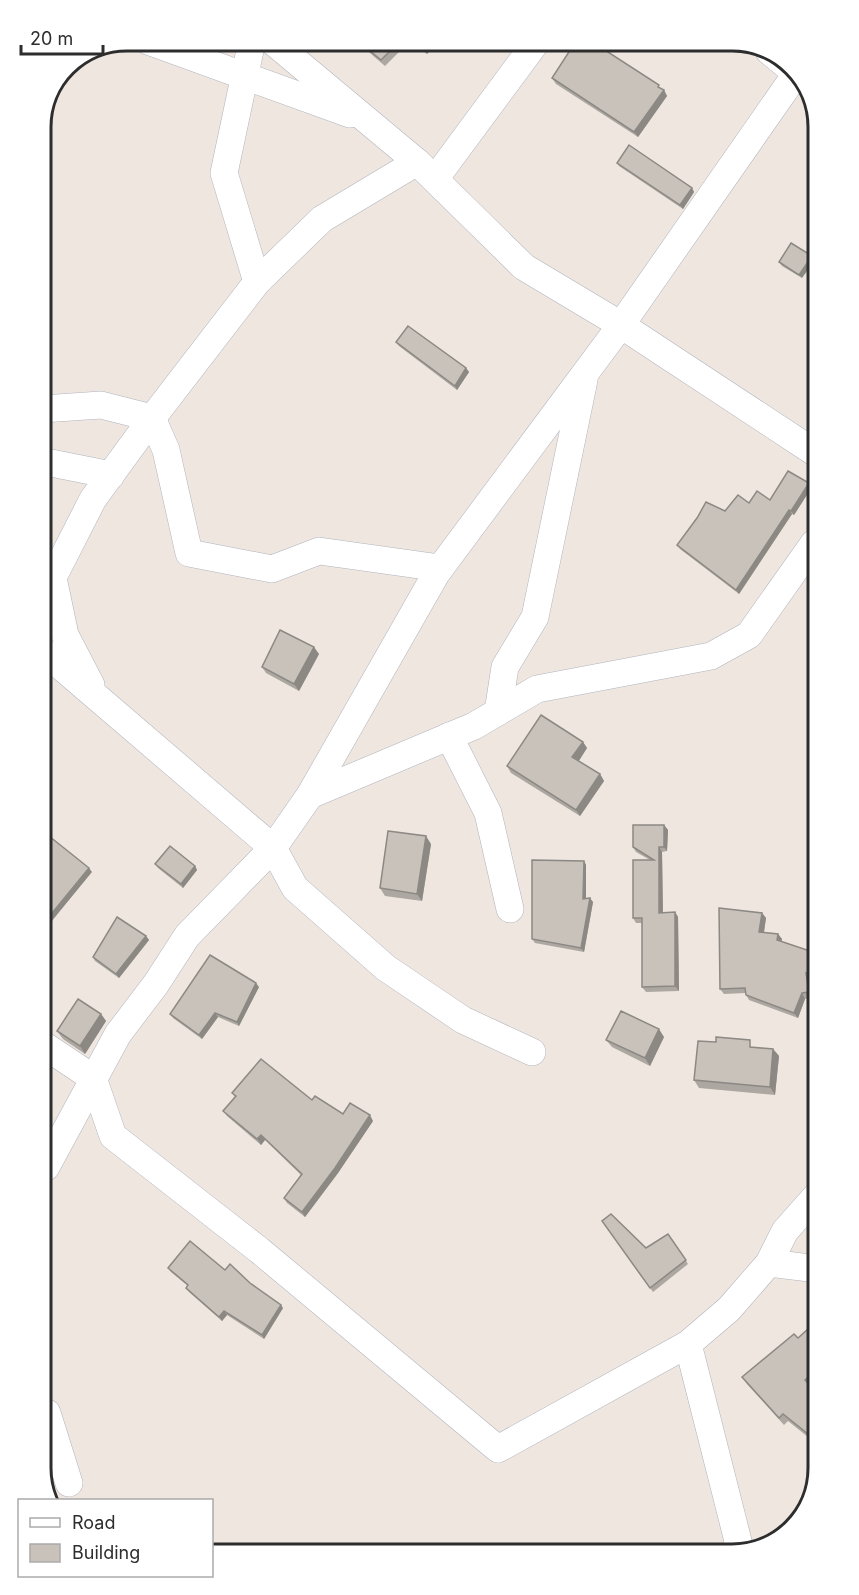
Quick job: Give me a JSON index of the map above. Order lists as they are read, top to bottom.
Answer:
{
  "legend": ["Road", "Building"],
  "scale_bar": "20 m"
}
